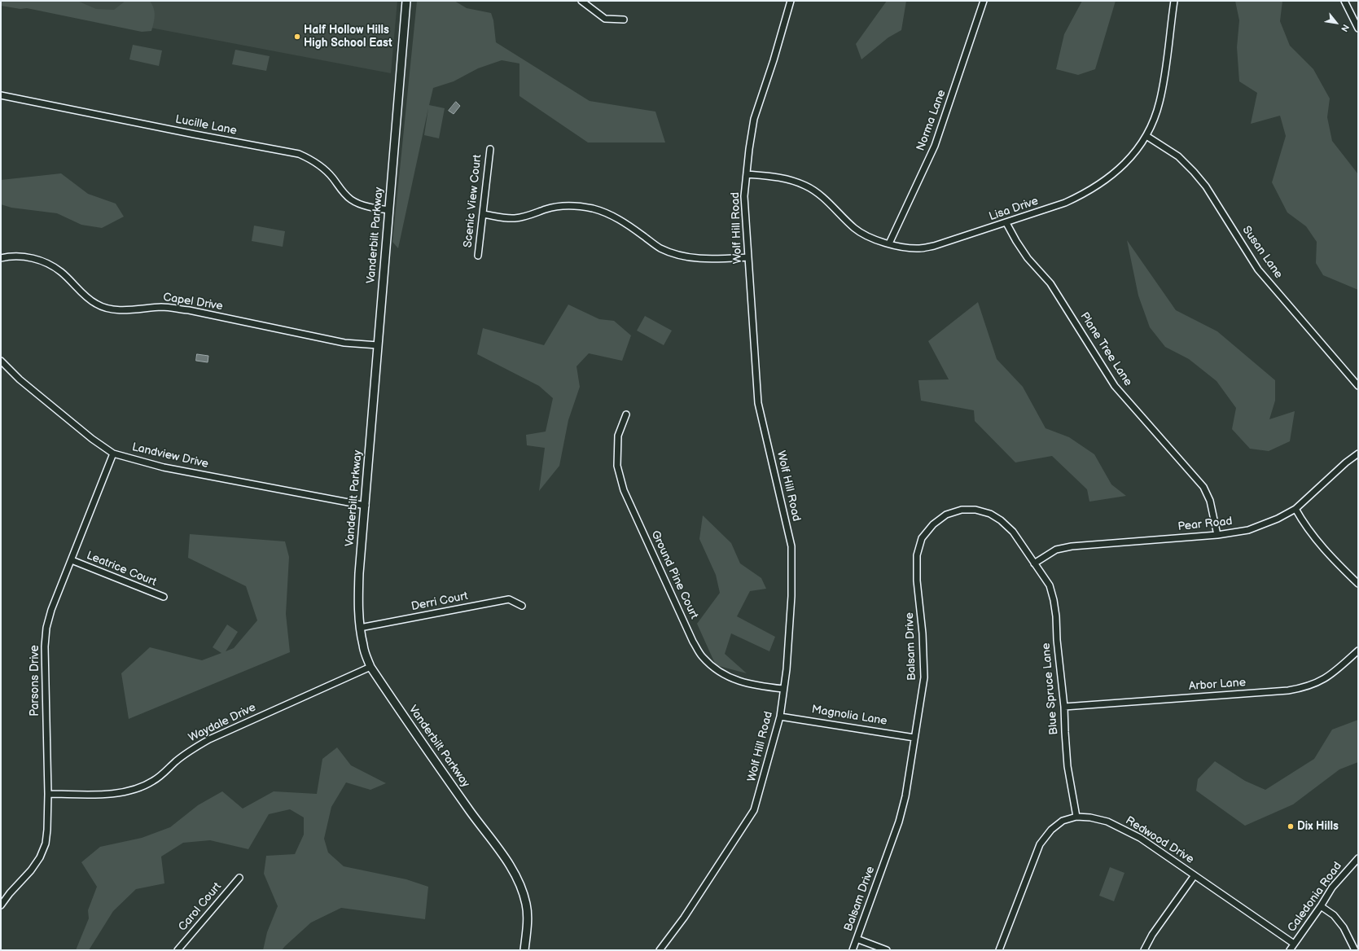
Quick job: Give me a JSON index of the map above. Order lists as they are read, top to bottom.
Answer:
{
  "streets": {
    "main road": ["Vanderbilt Parkway"],
    "street": [
      "Norma Lane",
      "Lucille Lane",
      "Scenic View Court",
      "Lisa Drive",
      "Wolf Hill Road",
      "Susan Lane",
      "Capel Drive",
      "Plane Tree Lane",
      "Landview Drive",
      "Pear Road",
      "Leatrice Court",
      "Ground Pine Court",
      "Derri Court",
      "Balsam Drive",
      "Parsons Drive",
      "Arbor Lane",
      "Blue Spruce Lane",
      "Magnolia Lane",
      "Waydale Drive",
      "Redwood Drive",
      "Caledonia Road",
      "Carol Court"
    ]
  },
  "crossings": [
    ["Norma Lane", "Lisa Drive"],
    ["Lucille Lane", "Vanderbilt Parkway"],
    ["Lisa Drive", "Wolf Hill Road"],
    ["Lisa Drive", "Susan Lane"],
    ["Lisa Drive", "Plane Tree Lane"],
    ["Wolf Hill Road", "Ground Pine Court"],
    ["Wolf Hill Road", "Magnolia Lane"],
    ["Vanderbilt Parkway", "Capel Drive"],
    ["Vanderbilt Parkway", "Landview Drive"],
    ["Vanderbilt Parkway", "Derri Court"],
    ["Vanderbilt Parkway", "Waydale Drive"],
    ["Plane Tree Lane", "Pear Road"],
    ["Landview Drive", "Parsons Drive"],
    ["Pear Road", "Balsam Drive"],
    ["Pear Road", "Blue Spruce Lane"],
    ["Leatrice Court", "Parsons Drive"],
    ["Balsam Drive", "Blue Spruce Lane"],
    ["Balsam Drive", "Magnolia Lane"],
    ["Parsons Drive", "Waydale Drive"],
    ["Arbor Lane", "Blue Spruce Lane"],
    ["Blue Spruce Lane", "Redwood Drive"],
    ["Redwood Drive", "Caledonia Road"]
  ],
  "places": ["Half Hollow Hills High School East", "Dix Hills"],
  "north": "bottom right"
}
